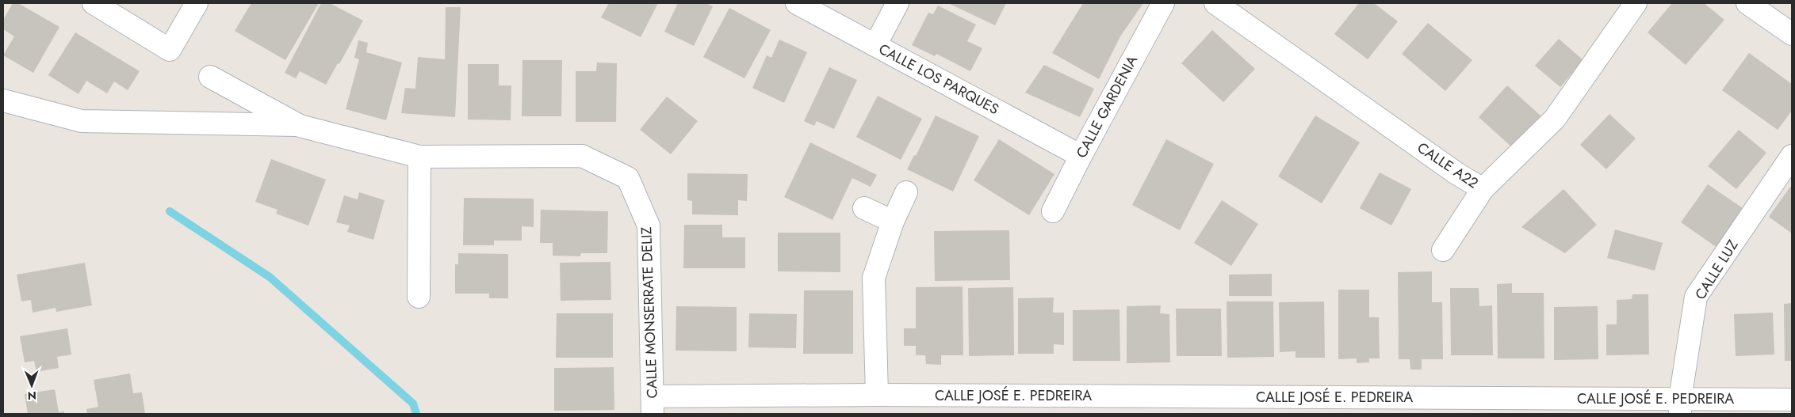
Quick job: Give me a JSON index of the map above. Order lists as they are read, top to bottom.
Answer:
{
  "streets": {
    "street": [
      "CALLE LOS PARQUES",
      "CALLE GARDENIA",
      "CALLE A22",
      "CALLE LUZ",
      "CALLE MONSERRATE DELIZ",
      "CALLE JOSÉ E. PEDREIRA"
    ]
  },
  "crossings": [
    ["CALLE LOS PARQUES", "CALLE GARDENIA"],
    ["CALLE LUZ", "CALLE JOSÉ E. PEDREIRA"],
    ["CALLE MONSERRATE DELIZ", "CALLE JOSÉ E. PEDREIRA"]
  ],
  "north": "bottom"
}
